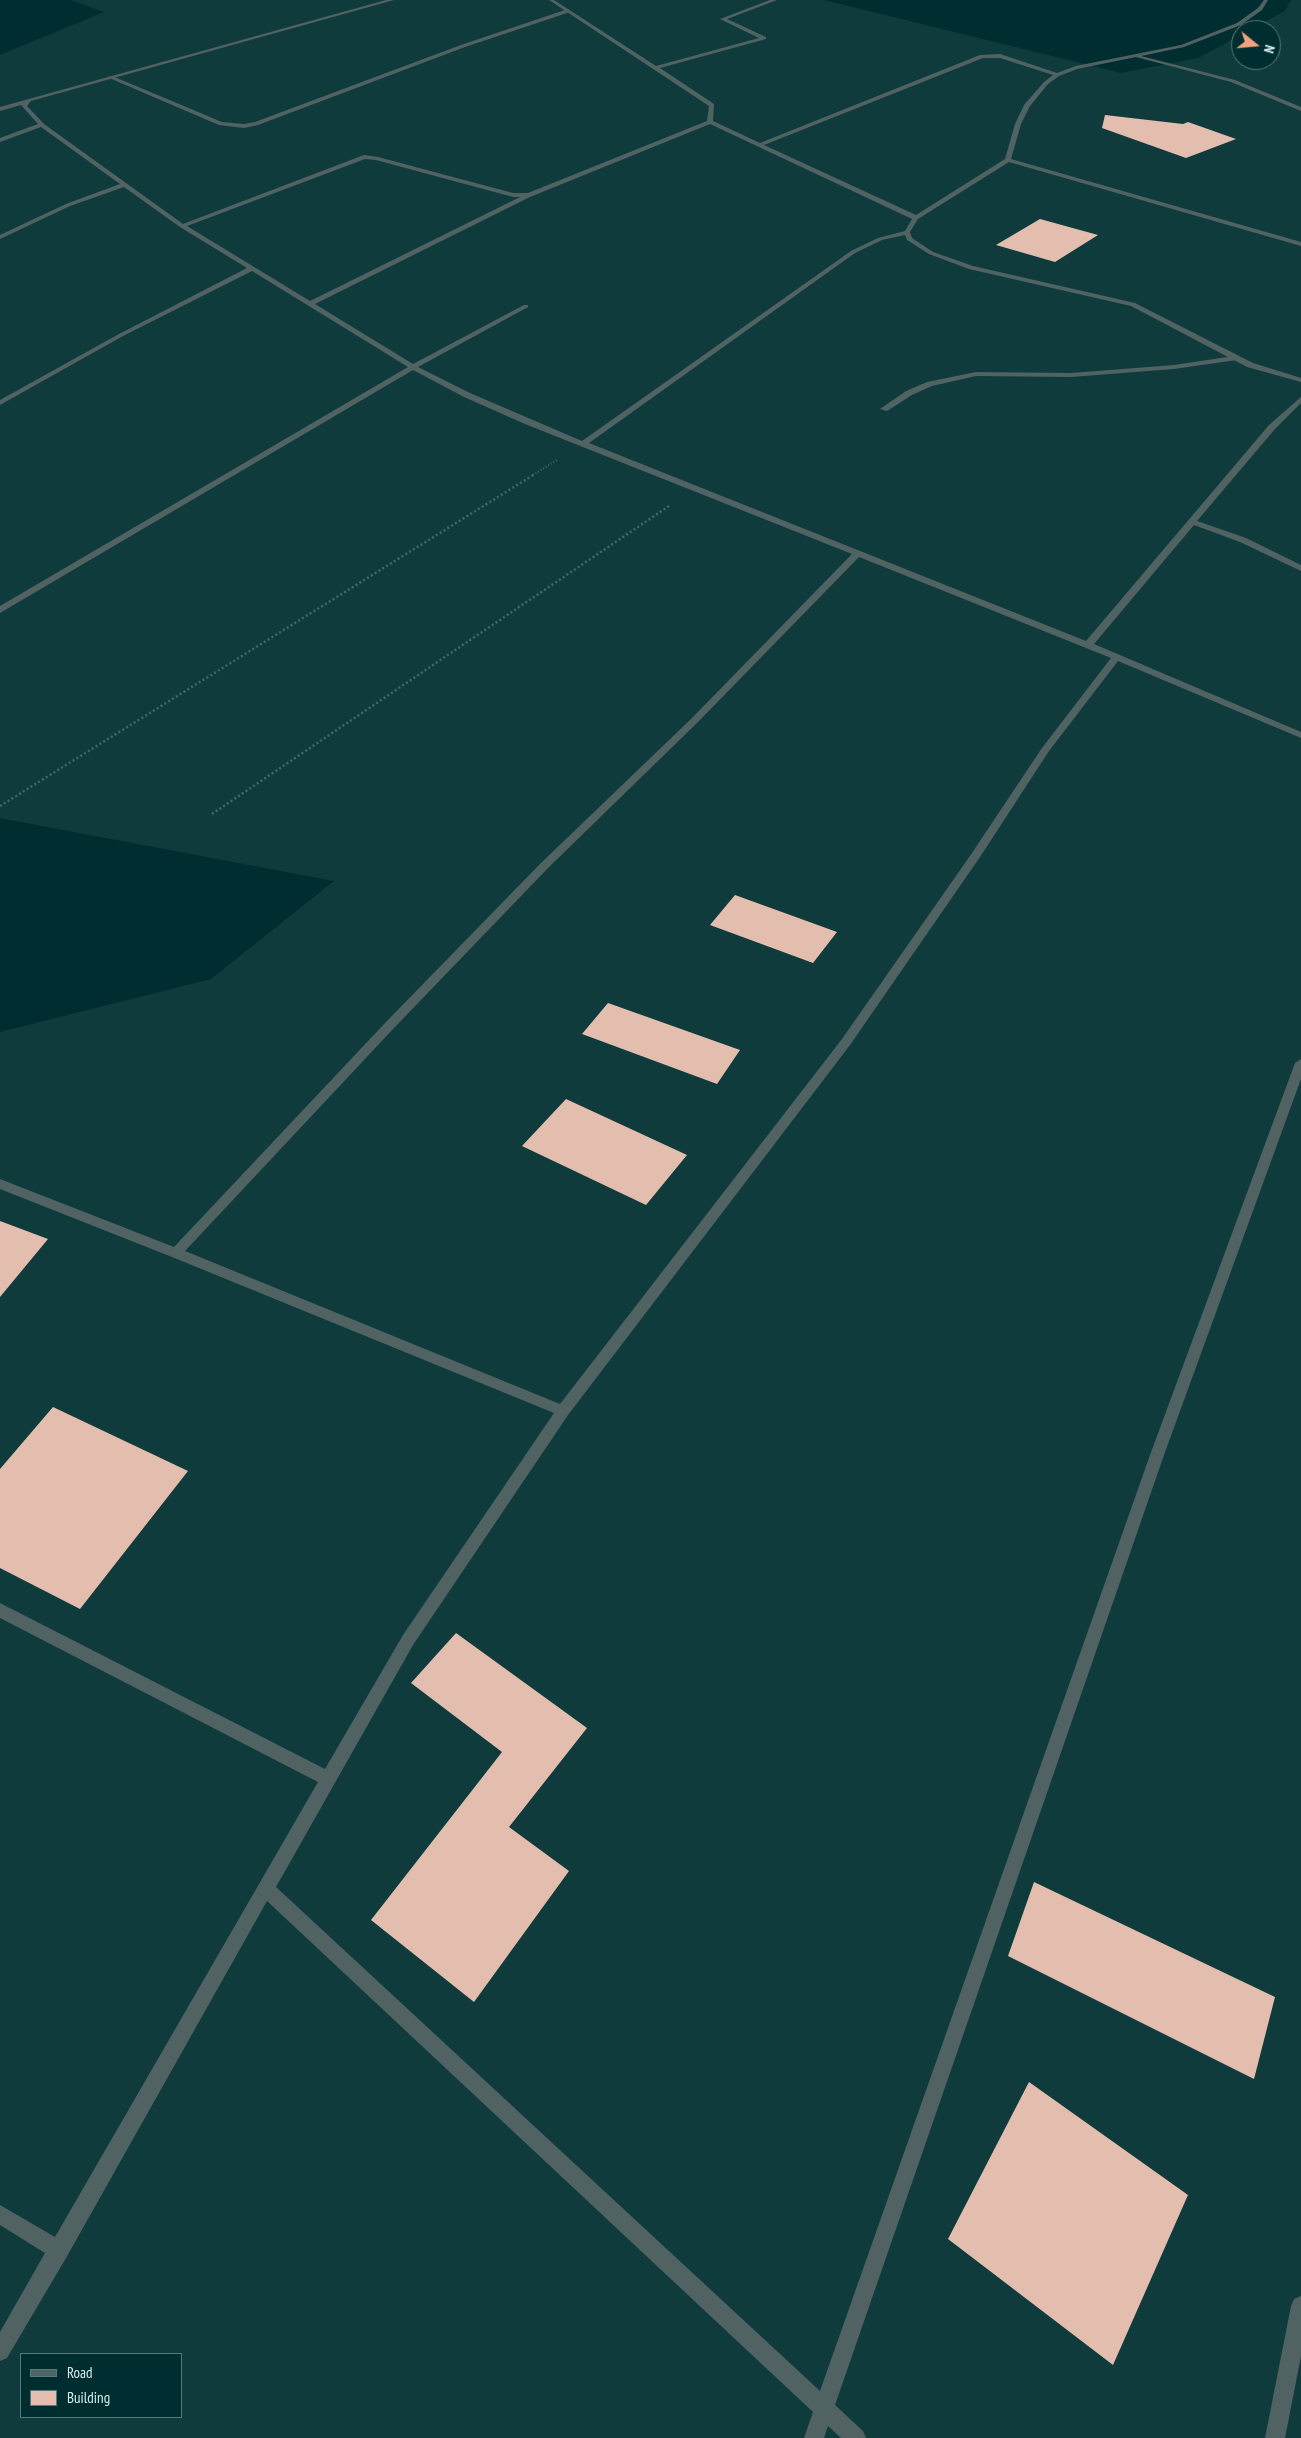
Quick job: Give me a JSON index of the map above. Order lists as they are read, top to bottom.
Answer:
{
  "legend": ["Road", "Building"],
  "north": "right"
}
